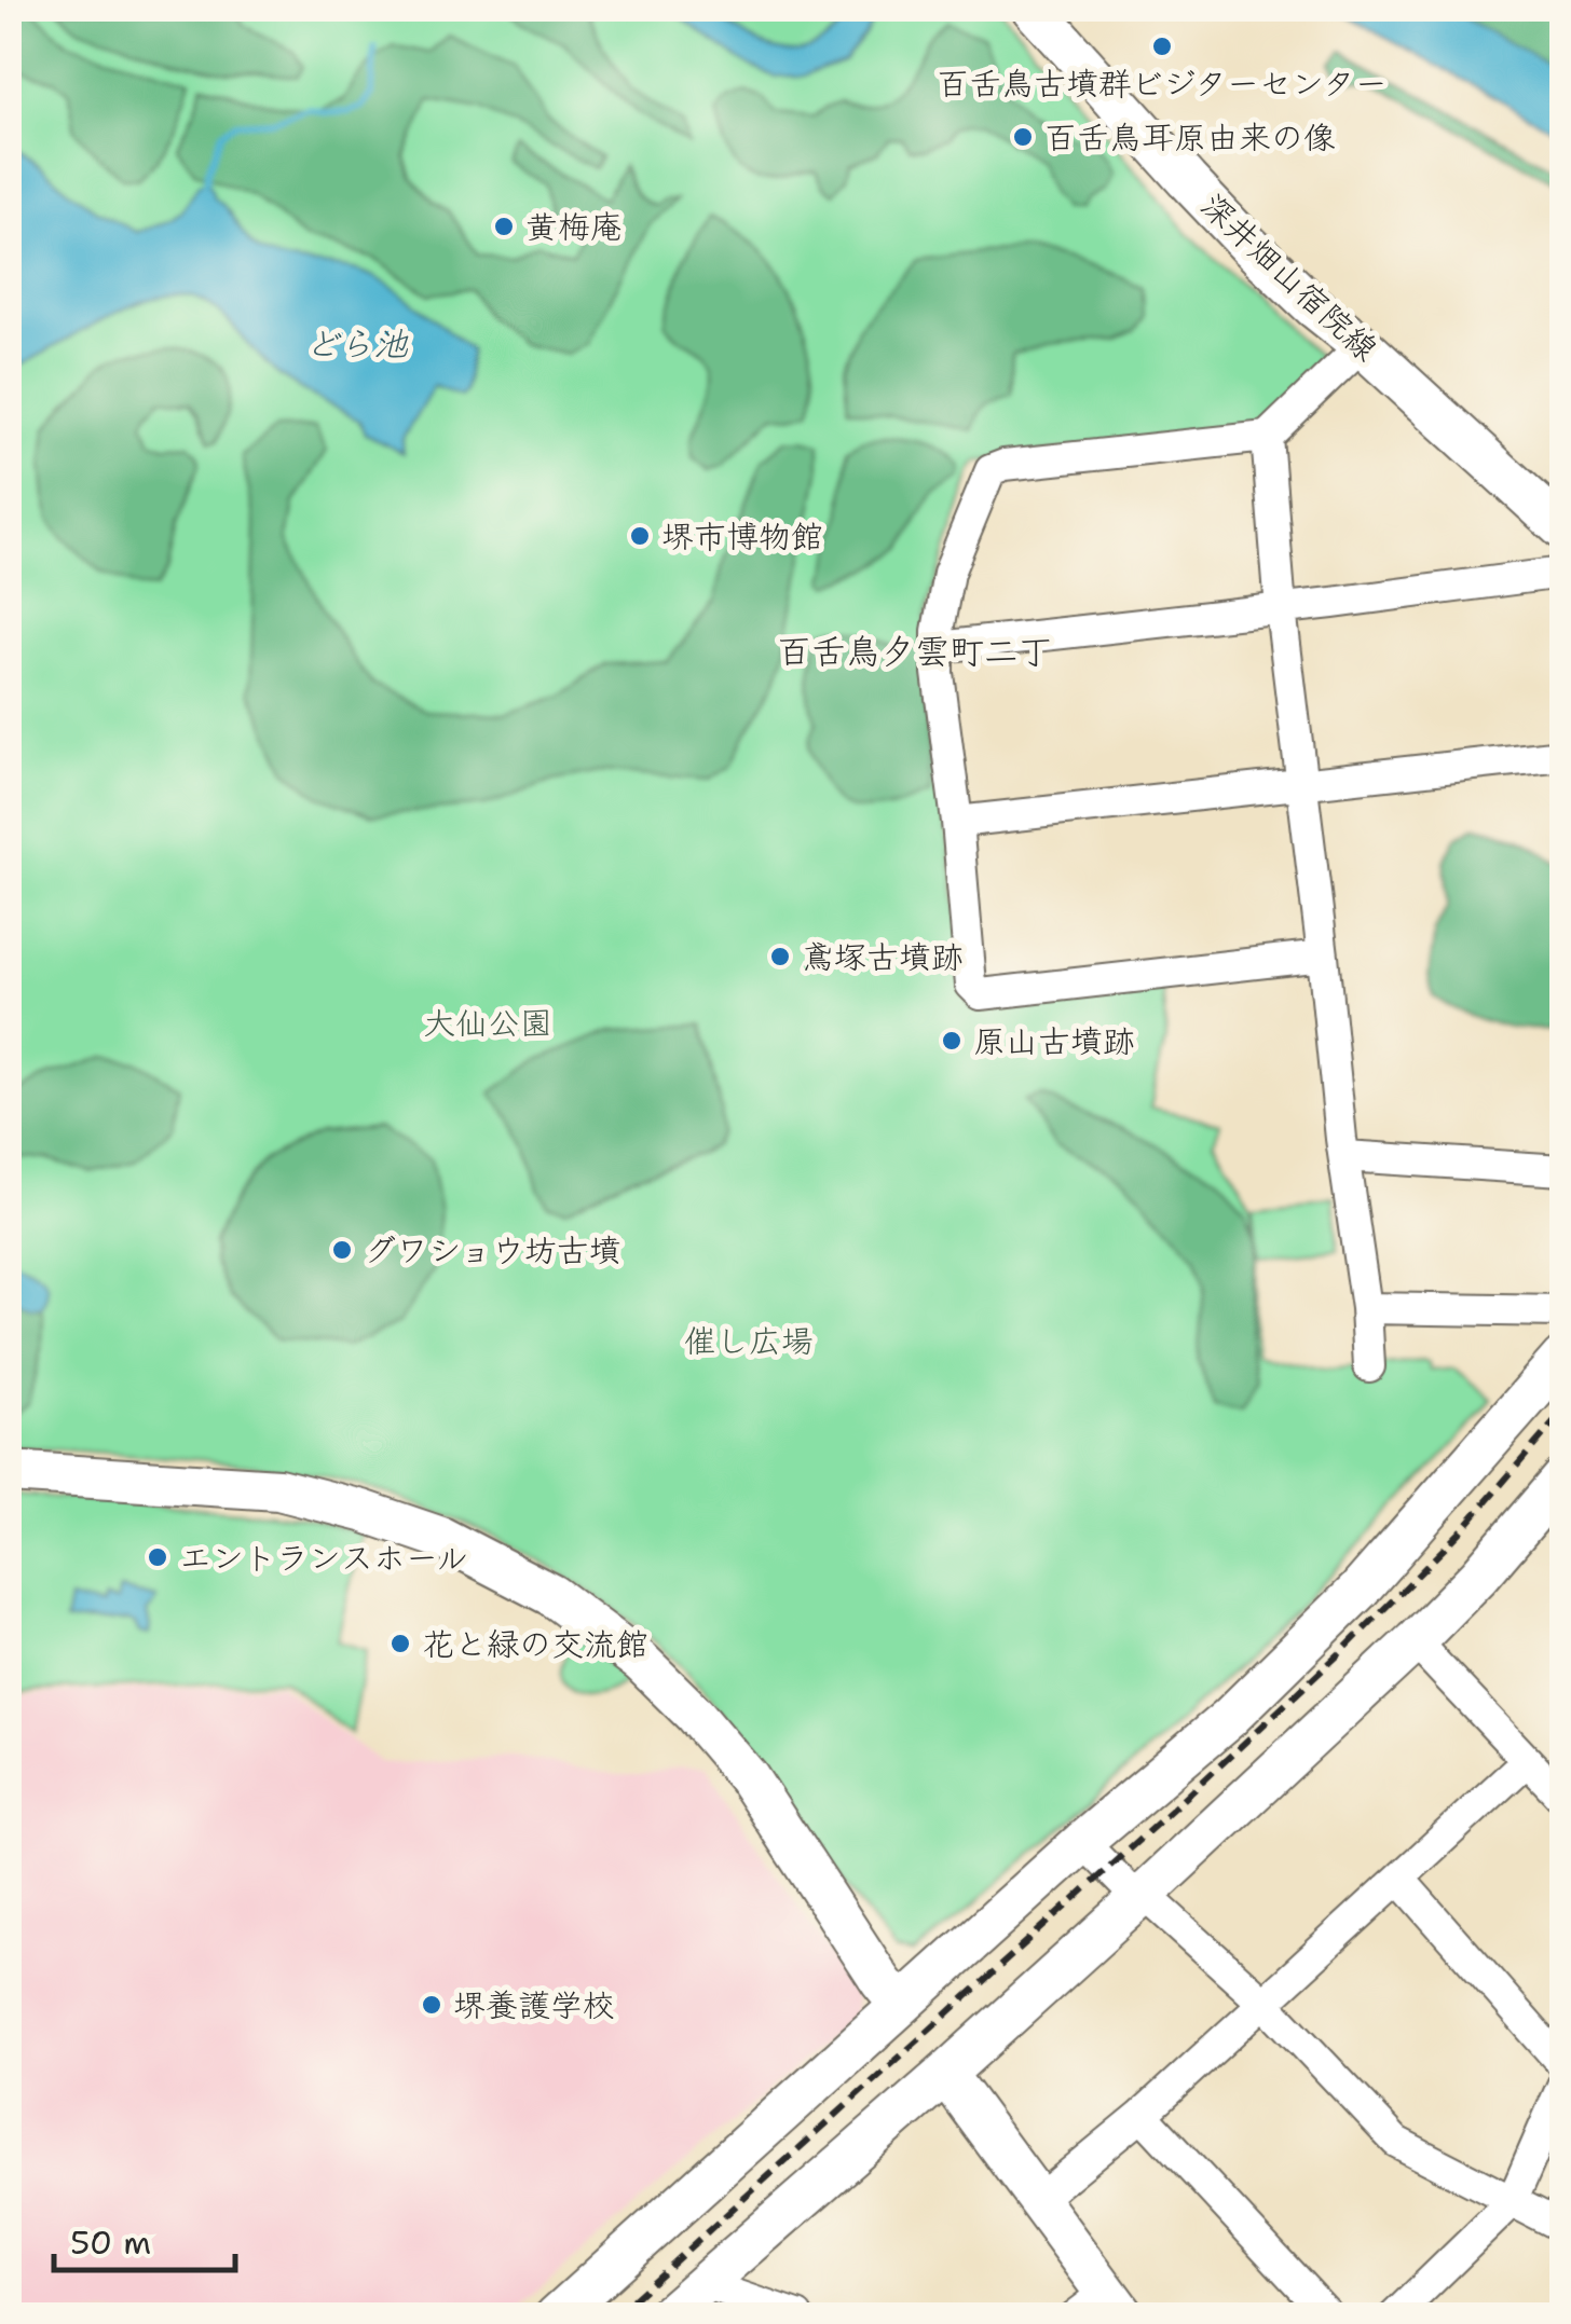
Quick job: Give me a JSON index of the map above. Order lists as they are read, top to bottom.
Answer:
{
  "streets": {
    "street": ["深井畑山宿院線"]
  },
  "districts": ["百舌鳥夕雲町二丁"],
  "water": ["どら池"],
  "parks": ["大仙公園", "催し広場"],
  "places": [
    "百舌鳥古墳群ビジターセンター",
    "百舌鳥耳原由来の像",
    "黄梅庵",
    "堺市博物館",
    "鳶塚古墳跡",
    "原山古墳跡",
    "グワショウ坊古墳",
    "エントランスホール",
    "花と緑の交流館",
    "堺養護学校"
  ],
  "scale_bar": "50 m"
}
